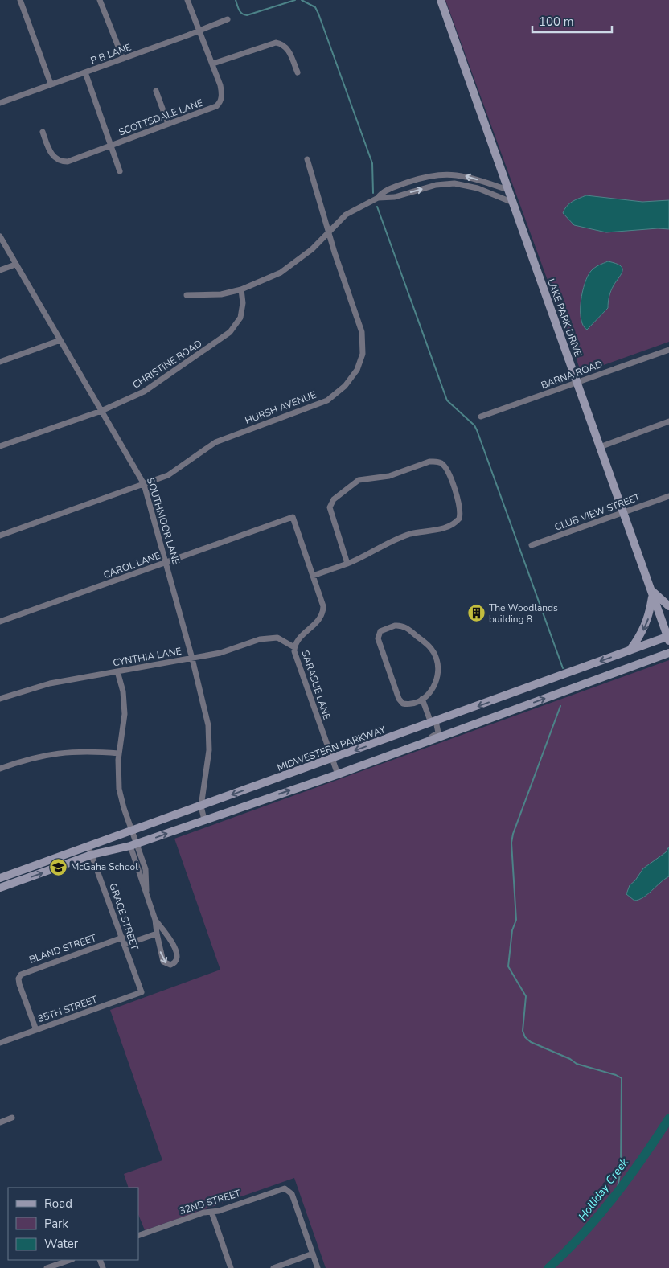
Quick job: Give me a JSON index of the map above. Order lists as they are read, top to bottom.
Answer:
{
  "streets": {
    "main road": ["LAKE PARK DRIVE", "MIDWESTERN PARKWAY"],
    "street": [
      "P B LANE",
      "SCOTTSDALE LANE",
      "CHRISTINE ROAD",
      "BARNA ROAD",
      "HURSH AVENUE",
      "CLUB VIEW STREET",
      "SOUTHMOOR LANE",
      "CAROL LANE",
      "CYNTHIA LANE",
      "SARASUE LANE",
      "GRACE STREET",
      "BLAND STREET",
      "35TH STREET",
      "32ND STREET"
    ]
  },
  "crossings": [
    ["P B LANE", "SCOTTSDALE LANE"],
    ["LAKE PARK DRIVE", "BARNA ROAD"],
    ["LAKE PARK DRIVE", "CLUB VIEW STREET"],
    ["LAKE PARK DRIVE", "MIDWESTERN PARKWAY"],
    ["CHRISTINE ROAD", "SOUTHMOOR LANE"],
    ["HURSH AVENUE", "SOUTHMOOR LANE"],
    ["SOUTHMOOR LANE", "CAROL LANE"],
    ["SOUTHMOOR LANE", "CYNTHIA LANE"],
    ["SOUTHMOOR LANE", "MIDWESTERN PARKWAY"],
    ["CAROL LANE", "SARASUE LANE"],
    ["CYNTHIA LANE", "SARASUE LANE"],
    ["SARASUE LANE", "MIDWESTERN PARKWAY"],
    ["MIDWESTERN PARKWAY", "GRACE STREET"],
    ["GRACE STREET", "BLAND STREET"],
    ["GRACE STREET", "35TH STREET"],
    ["BLAND STREET", "35TH STREET"]
  ],
  "water": ["Holliday Creek"],
  "places": {
    "building": ["The Woodlands building 8"],
    "school or university": ["McGaha School"]
  },
  "legend": ["Road", "Park", "Water"],
  "scale_bar": "100 m"
}
